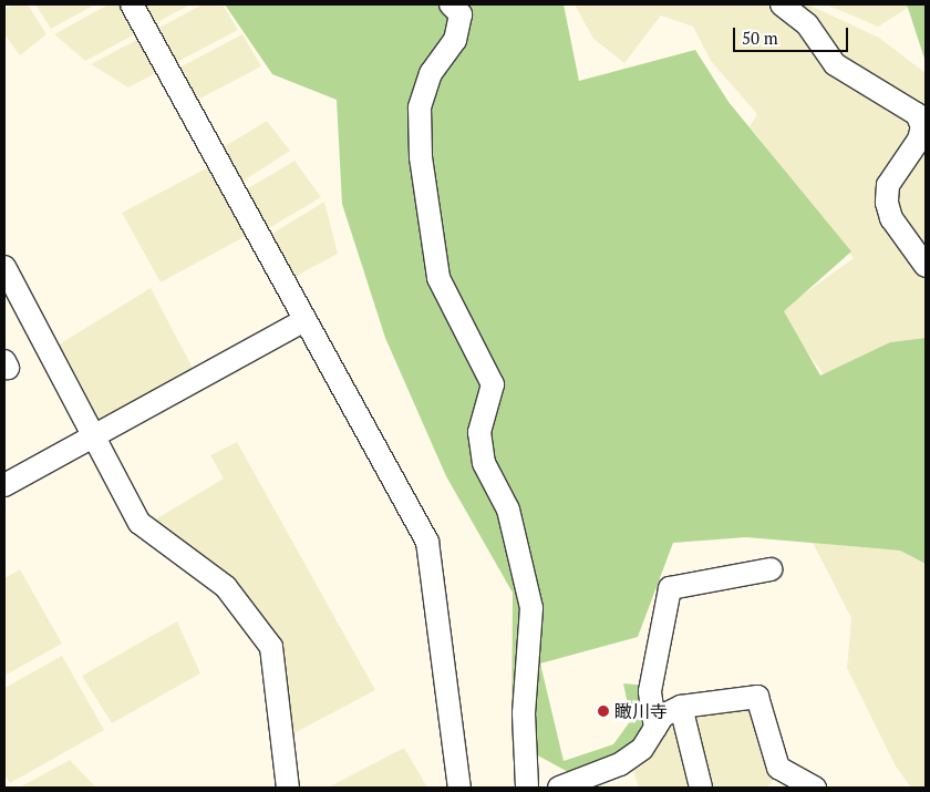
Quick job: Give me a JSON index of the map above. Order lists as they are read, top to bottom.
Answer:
{
  "places": ["瞰川寺"],
  "scale_bar": "50 m"
}
